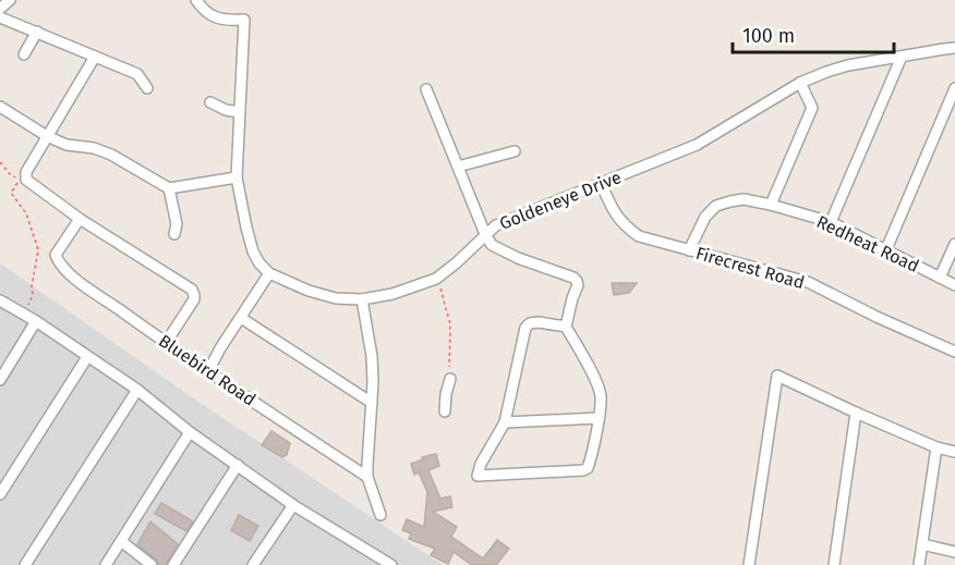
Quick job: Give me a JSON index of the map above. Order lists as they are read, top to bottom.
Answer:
{
  "streets": {
    "street": [
      "Goldeneye Drive",
      "Redheat Road",
      "Firecrest Road",
      "Bluebird Road"
    ]
  },
  "crossings": [
    ["Goldeneye Drive", "Firecrest Road"],
    ["Redheat Road", "Firecrest Road"]
  ],
  "scale_bar": "100 m"
}
